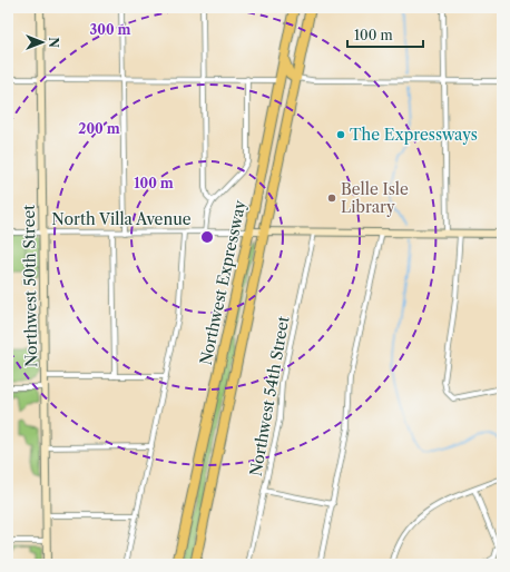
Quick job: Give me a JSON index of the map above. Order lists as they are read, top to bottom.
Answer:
{
  "streets": {
    "highway": ["Northwest Expressway"],
    "street": ["North Villa Avenue", "Northwest 50th Street", "Northwest 54th Street"]
  },
  "crossings": [
    ["North Villa Avenue", "Northwest Expressway"],
    ["North Villa Avenue", "Northwest 50th Street"],
    ["North Villa Avenue", "Northwest 54th Street"]
  ],
  "places": ["The Expressways", "Belle Isle Library"],
  "scale_bar": "100 m",
  "north": "right",
  "rings": ["300 m", "200 m", "100 m"]
}
